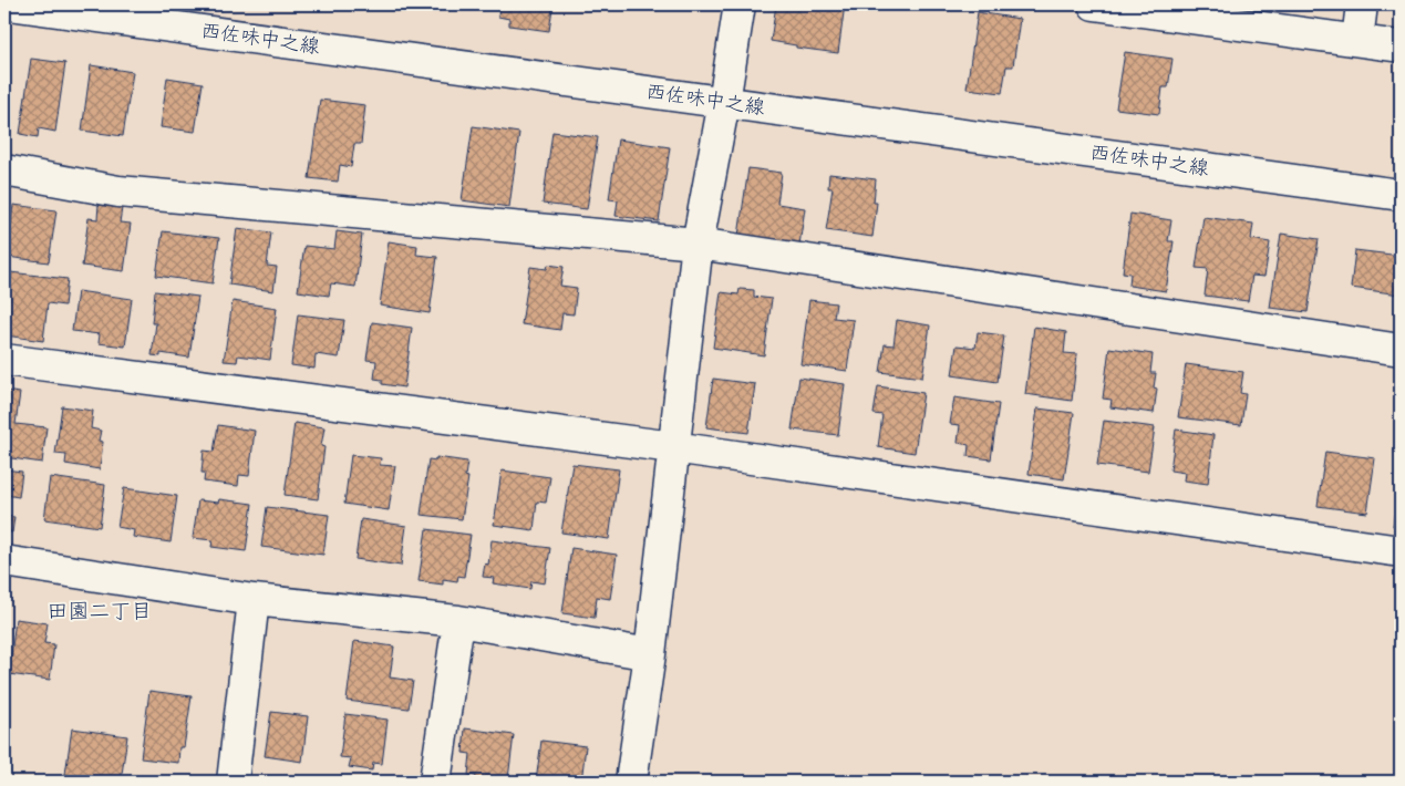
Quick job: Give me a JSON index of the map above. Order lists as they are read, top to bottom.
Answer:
{
  "streets": {
    "street": ["西佐味中之線"]
  },
  "districts": ["田園二丁目"]
}
